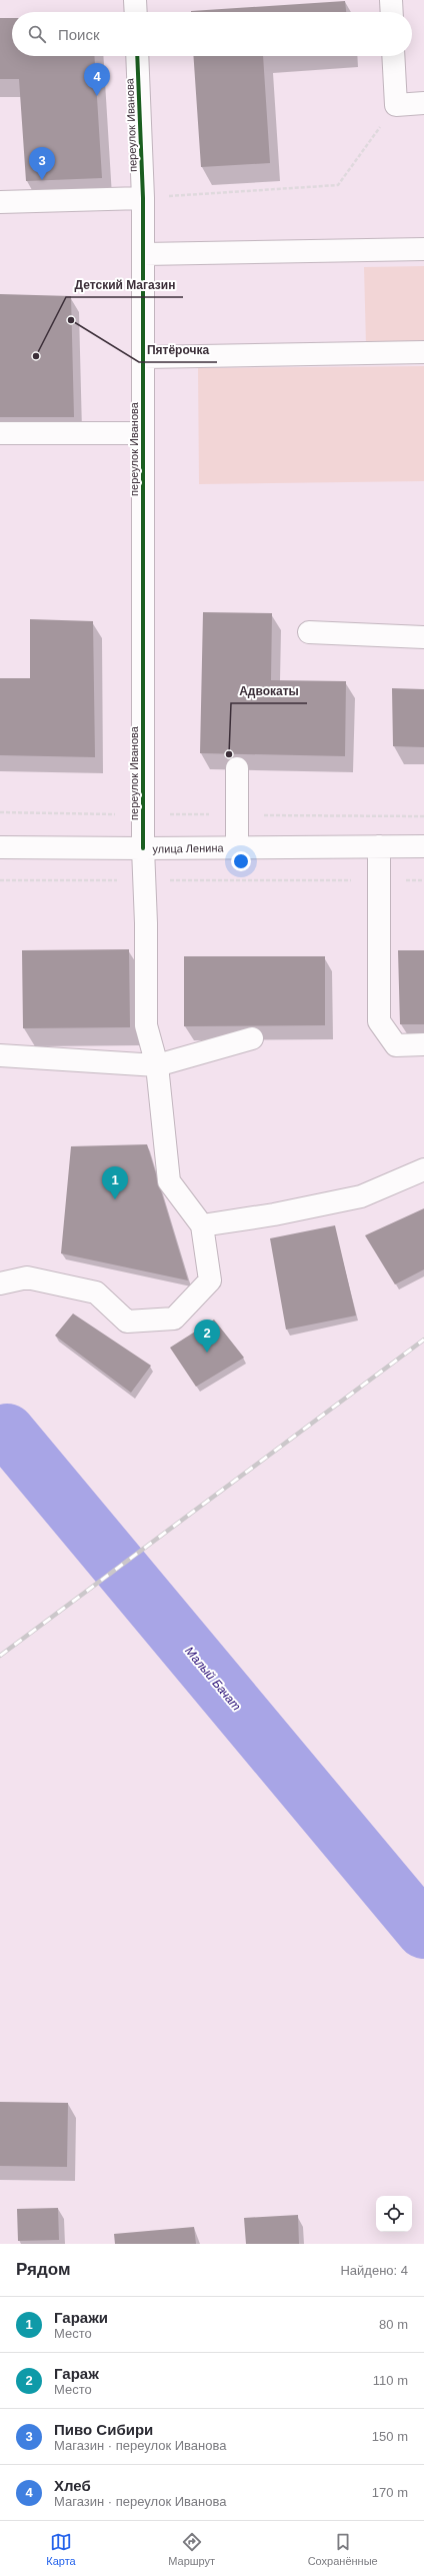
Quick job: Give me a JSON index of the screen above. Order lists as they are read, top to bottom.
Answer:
{
  "streets": {
    "street": ["переулок Иванова", "улица Ленина"]
  },
  "crossings": [
    ["переулок Иванова", "улица Ленина"]
  ],
  "water": ["Малый Бачат"],
  "places": ["Пятёрочка", "Детский Магазин", "Адвокаты"],
  "page": {
    "search": "Поиск",
    "pins": [
      "4",
      "3",
      "1",
      "2"
    ],
    "heading": ["Рядом", "Найдено: 4"],
    "list": [
      {
        "mark": "1",
        "name": "Гаражи",
        "note": "Место",
        "value": "80 m"
      },
      {
        "mark": "2",
        "name": "Гараж",
        "note": "Место",
        "value": "110 m"
      },
      {
        "mark": "3",
        "name": "Пиво Сибири",
        "note": "Магазин · переулок Иванова",
        "value": "150 m"
      },
      {
        "mark": "4",
        "name": "Хлеб",
        "note": "Магазин · переулок Иванова",
        "value": "170 m"
      }
    ],
    "nav": ["Карта", "Маршрут", "Сохранённые"]
  }
}
